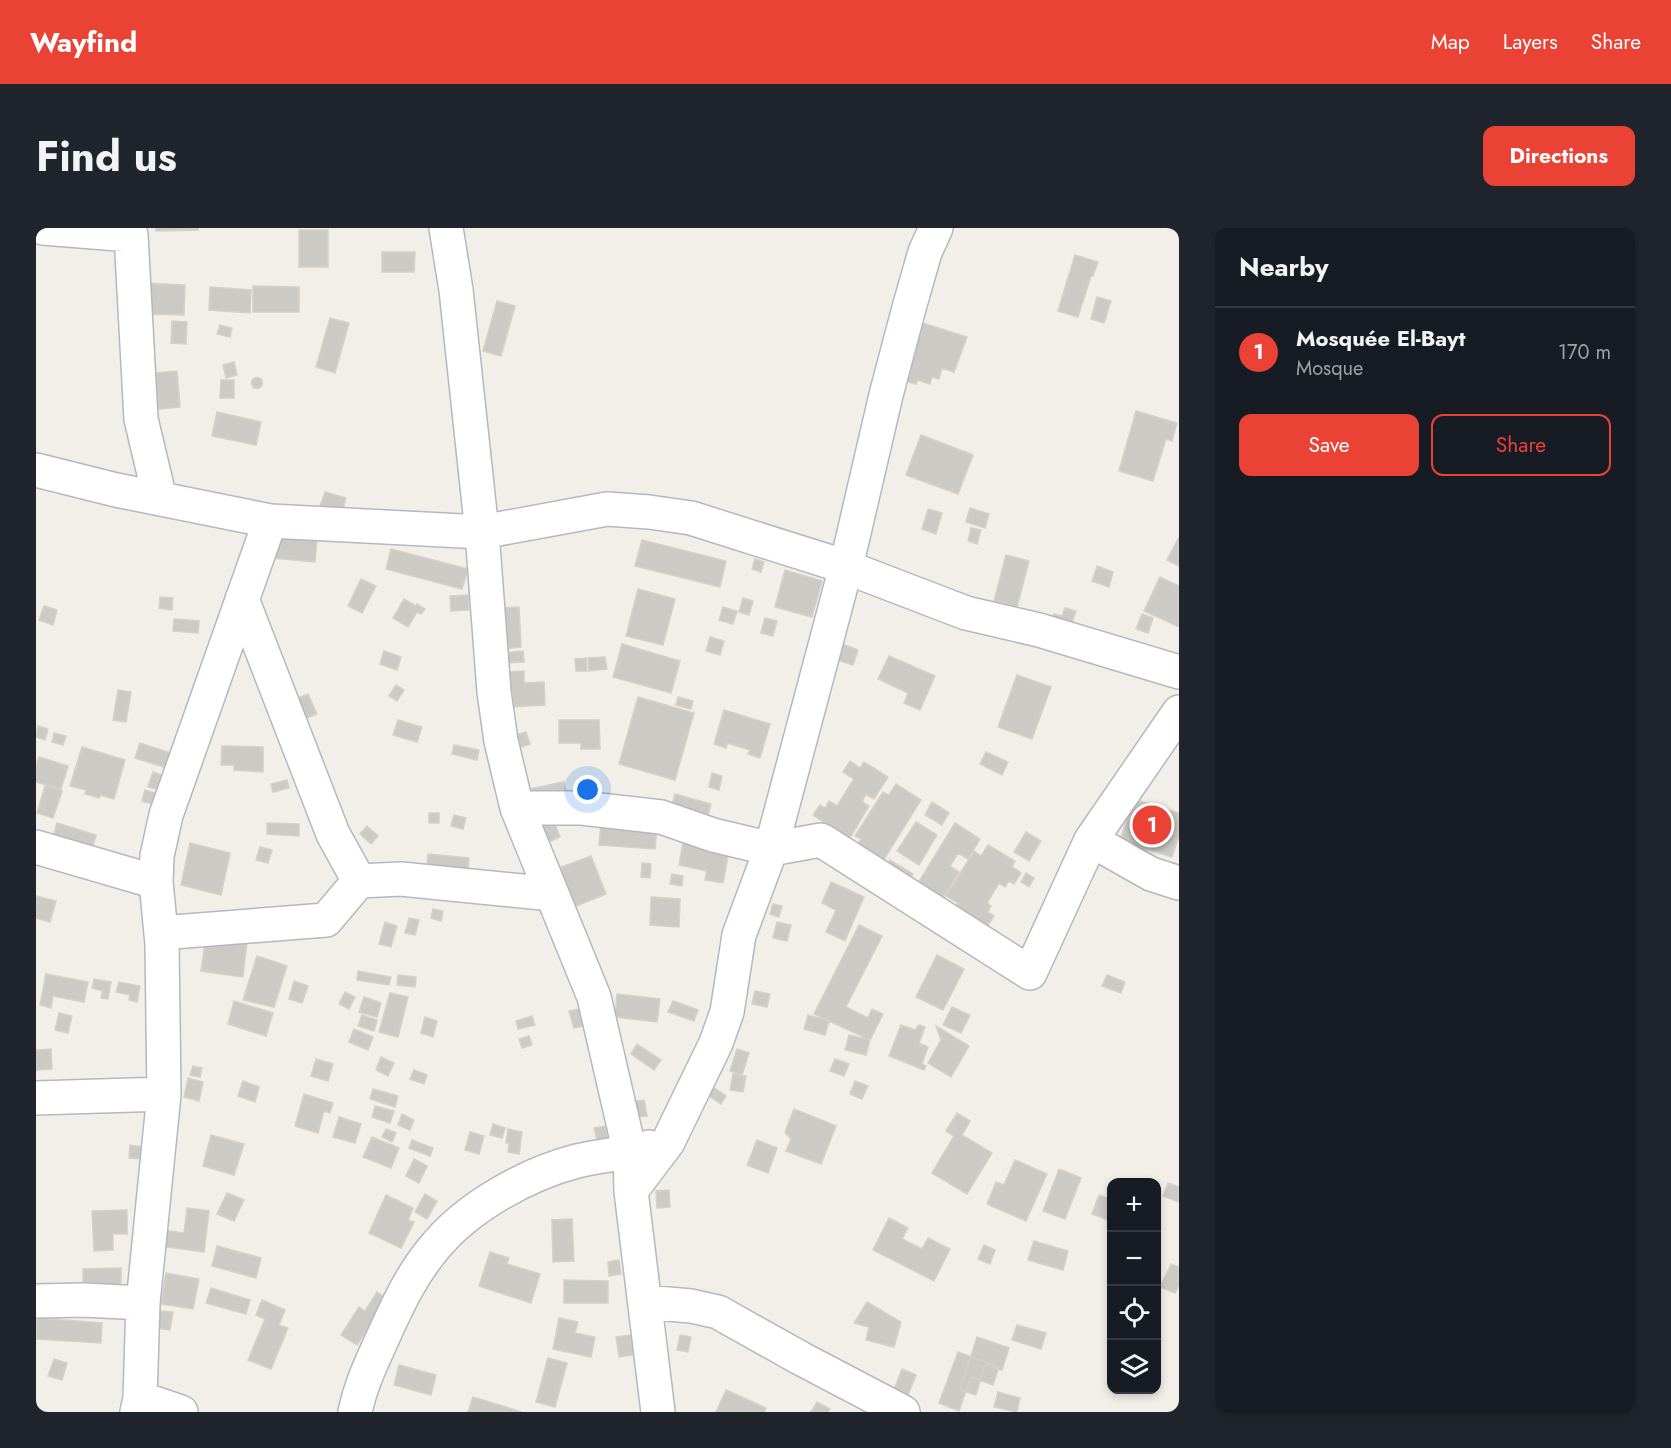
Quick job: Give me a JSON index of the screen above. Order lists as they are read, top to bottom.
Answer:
{
  "page": {
    "header": "Wayfind",
    "nav": ["Map", "Layers", "Share"],
    "title": "Find us",
    "buttons": [
      "Directions",
      ["Save", "Share"]
    ],
    "heading": "Nearby",
    "list": [
      {
        "mark": "1",
        "name": "Mosquée El-Bayt",
        "note": "Mosque",
        "value": "170 m"
      }
    ],
    "pins": "1",
    "map_buttons": ["+", "−"]
  }
}
